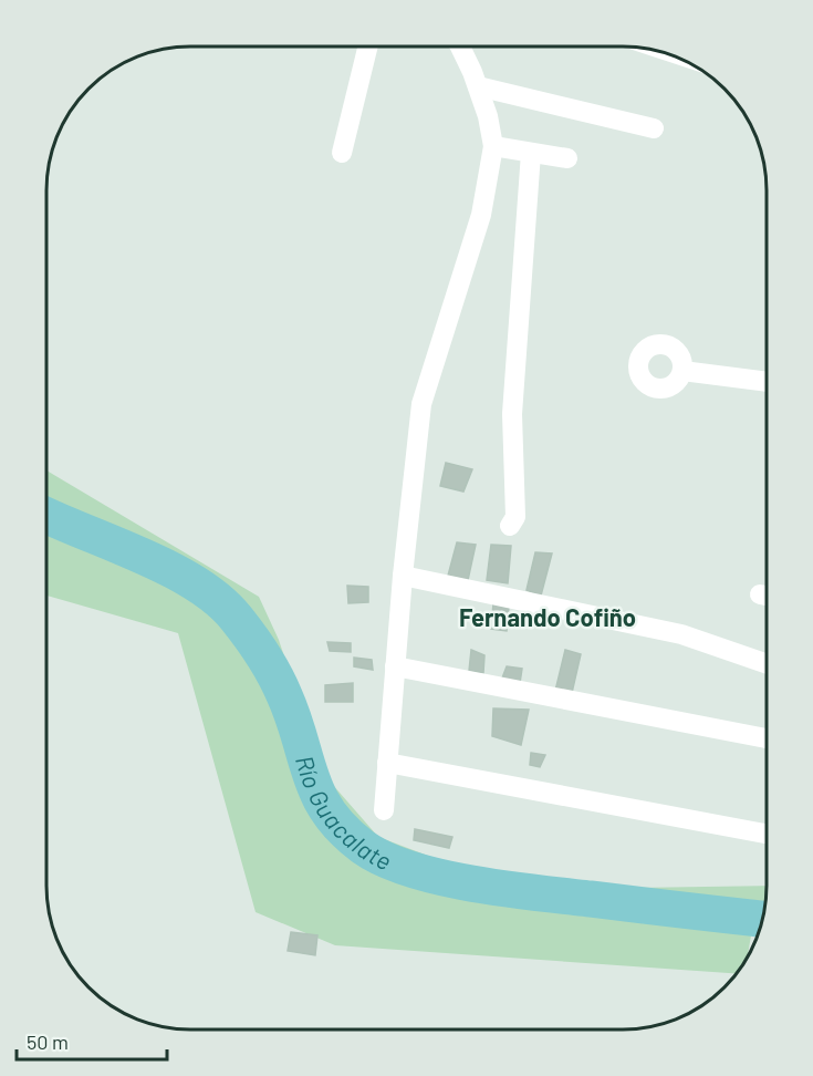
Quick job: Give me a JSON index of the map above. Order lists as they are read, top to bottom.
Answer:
{
  "districts": ["Fernando Cofiño"],
  "water": ["Río Guacalate"],
  "scale_bar": "50 m"
}
